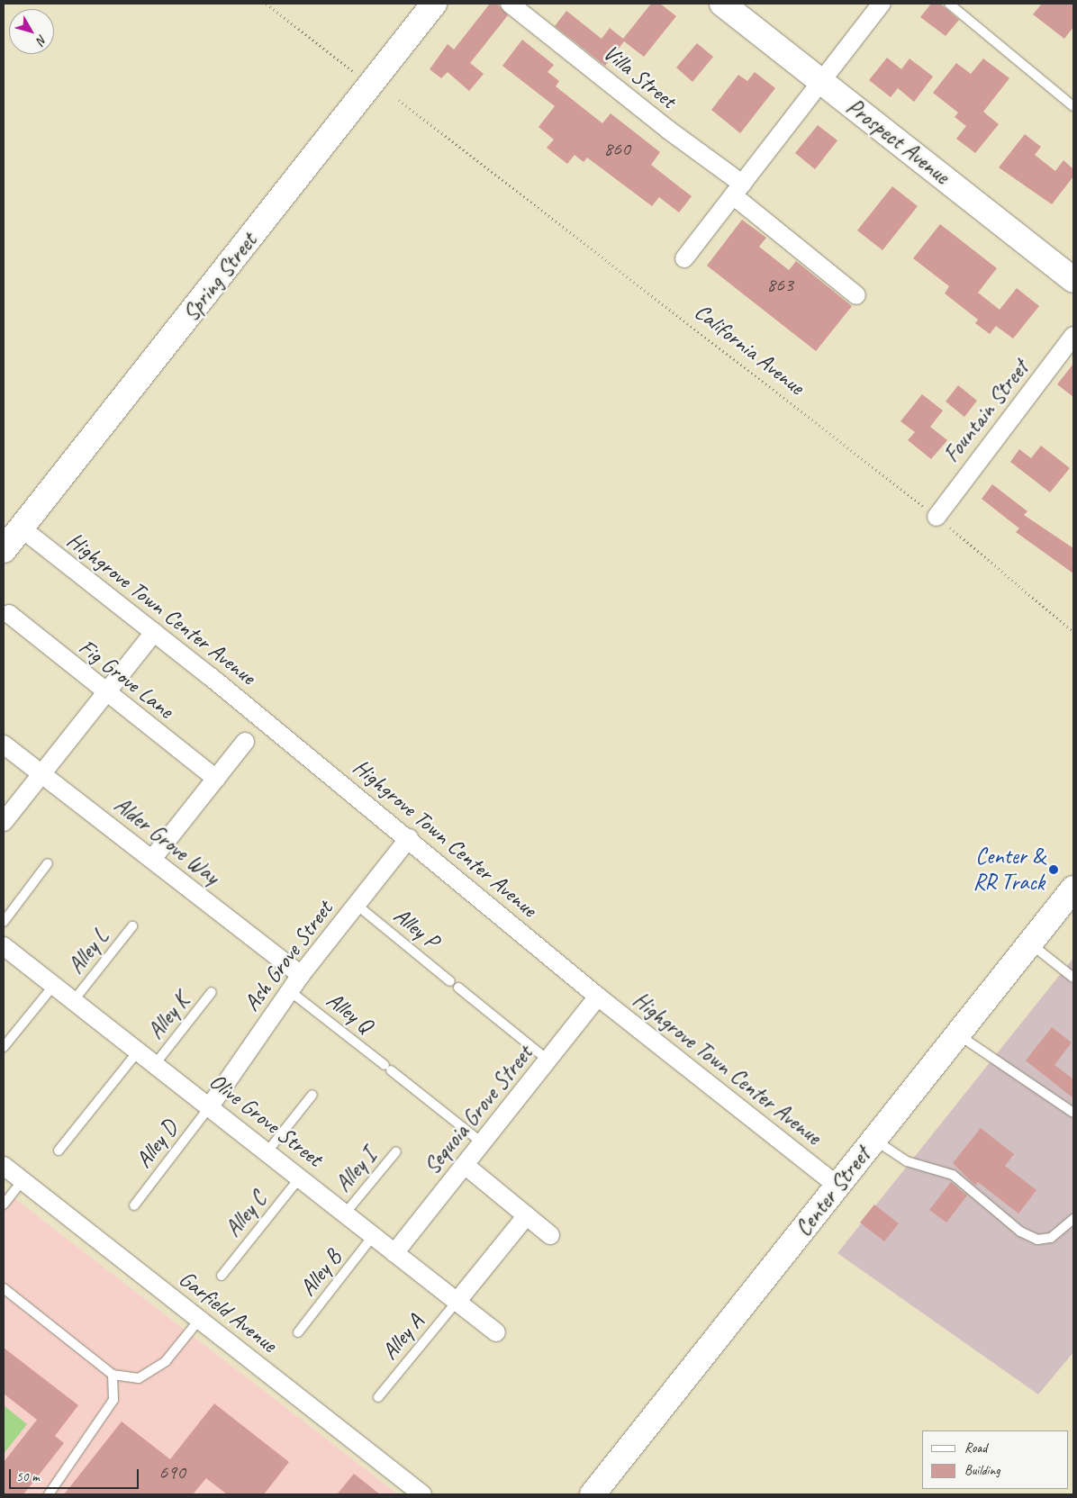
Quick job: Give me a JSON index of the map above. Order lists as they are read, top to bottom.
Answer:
{
  "streets": {
    "street": [
      "Villa Street",
      "Prospect Avenue",
      "Spring Street",
      "Fountain Street",
      "Highgrove Town Center Avenue",
      "Fig Grove Lane",
      "Alder Grove Way",
      "Ash Grove Street",
      "Sequoia Grove Street",
      "Olive Grove Street",
      "Center Street",
      "Garfield Avenue"
    ],
    "lane": [
      "Alley P",
      "Alley L",
      "Alley Q",
      "Alley K",
      "Alley D",
      "Alley I",
      "Alley C",
      "Alley B",
      "Alley A"
    ],
    "path": ["California Avenue"]
  },
  "crossings": [
    ["Spring Street", "Highgrove Town Center Avenue"],
    ["California Avenue", "Fountain Street"],
    ["Highgrove Town Center Avenue", "Ash Grove Street"],
    ["Highgrove Town Center Avenue", "Sequoia Grove Street"],
    ["Highgrove Town Center Avenue", "Center Street"],
    ["Alder Grove Way", "Ash Grove Street"],
    ["Alley P", "Ash Grove Street"],
    ["Alley P", "Sequoia Grove Street"],
    ["Alley L", "Olive Grove Street"],
    ["Ash Grove Street", "Alley Q"],
    ["Ash Grove Street", "Olive Grove Street"],
    ["Ash Grove Street", "Alley D"],
    ["Alley Q", "Sequoia Grove Street"],
    ["Alley K", "Olive Grove Street"],
    ["Sequoia Grove Street", "Olive Grove Street"],
    ["Olive Grove Street", "Alley D"],
    ["Olive Grove Street", "Alley I"],
    ["Olive Grove Street", "Alley C"],
    ["Olive Grove Street", "Alley B"],
    ["Olive Grove Street", "Alley A"]
  ],
  "places": ["Center & RR Track"],
  "house_numbers": ["860", "863", "690"],
  "legend": ["Road", "Building"],
  "scale_bar": "50 m",
  "north": "bottom right"
}
